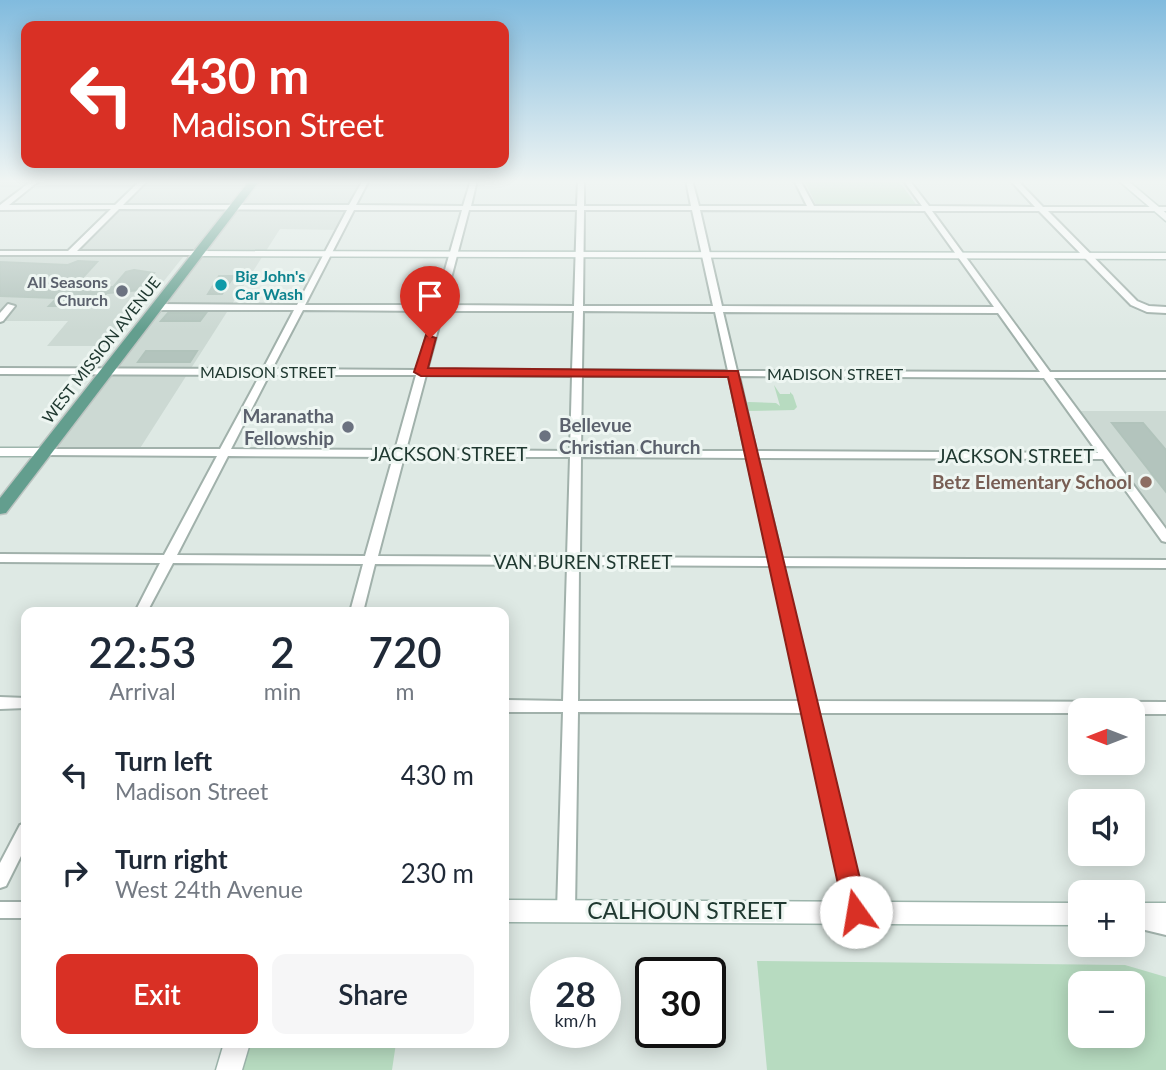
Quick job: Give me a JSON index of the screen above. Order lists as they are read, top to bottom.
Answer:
{
  "streets": {
    "main road": ["WEST MISSION AVENUE"],
    "street": [
      "MADISON STREET",
      "JACKSON STREET",
      "VAN BUREN STREET",
      "CALHOUN STREET"
    ]
  },
  "crossings": [
    ["WEST MISSION AVENUE", "MADISON STREET"],
    ["WEST MISSION AVENUE", "JACKSON STREET"]
  ],
  "places": [
    "Big John's Car Wash",
    "All Seasons Church",
    "Maranatha Fellowship",
    "Bellevue Christian Church",
    "Betz Elementary School"
  ],
  "north": "left",
  "page": {
    "turn": ["430 m", "Madison Street"],
    "eta": [
      "22:53",
      "Arrival",
      "2",
      "min",
      "720",
      "m"
    ],
    "map_buttons": ["+", "−"],
    "list": [
      {
        "name": "Turn left",
        "note": "Madison Street",
        "value": "430 m"
      },
      {
        "name": "Turn right",
        "note": "West 24th Avenue",
        "value": "230 m"
      }
    ],
    "buttons": ["Exit", "Share"],
    "speed": "28 km/h",
    "limit": "30"
  }
}
